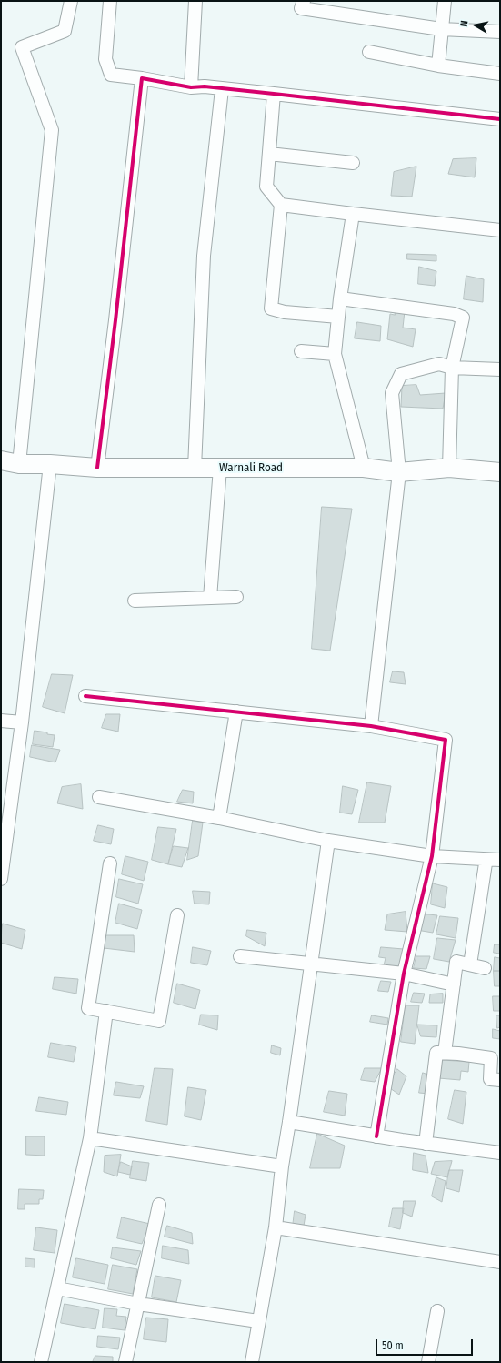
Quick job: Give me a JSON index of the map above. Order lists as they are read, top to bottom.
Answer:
{
  "streets": {
    "main road": ["Warnali Road"]
  },
  "scale_bar": "50 m",
  "north": "left"
}
